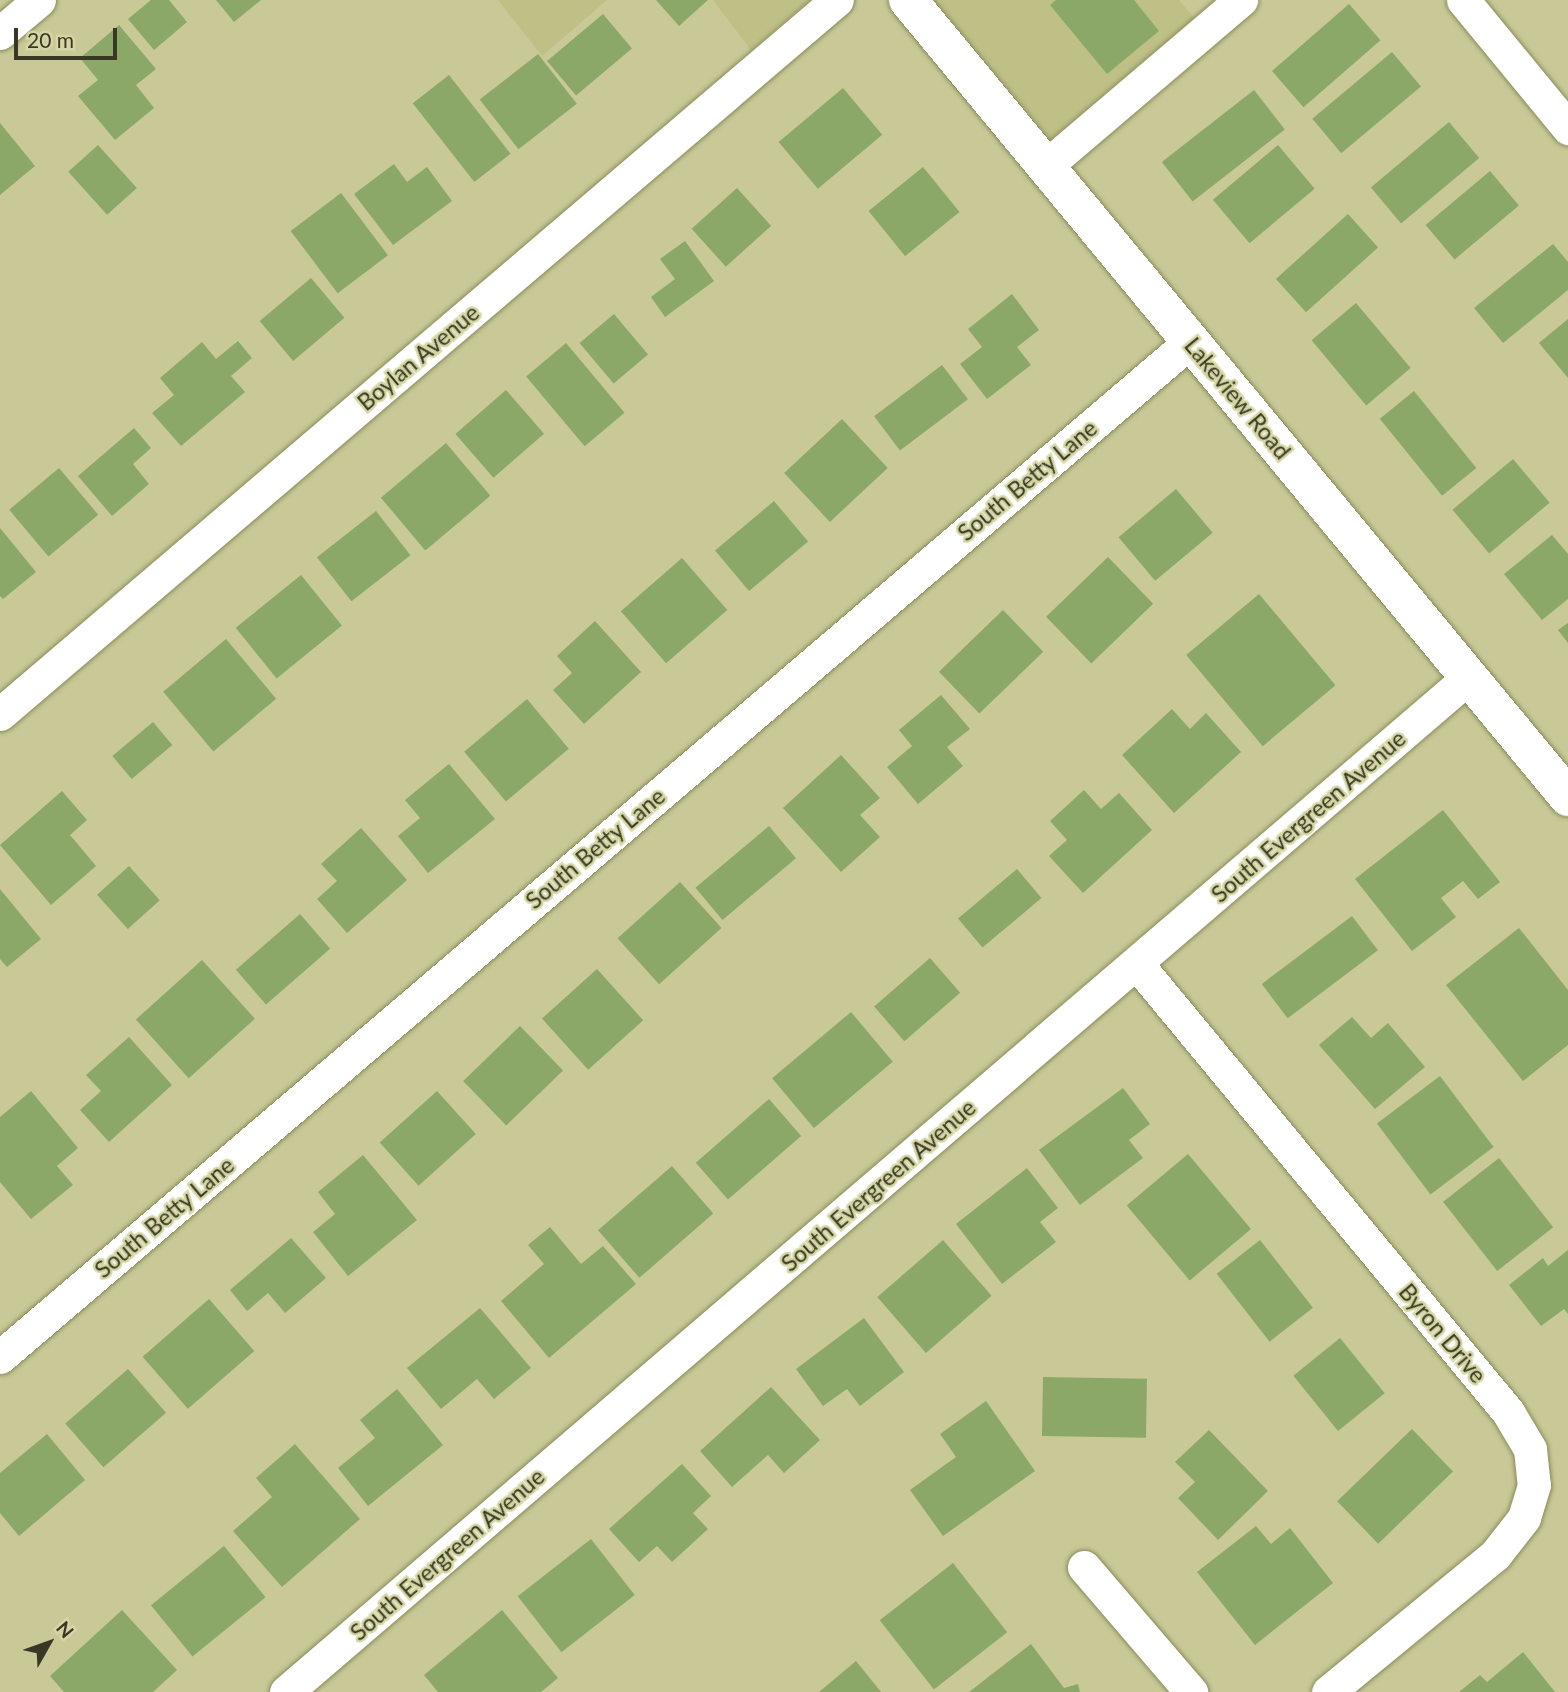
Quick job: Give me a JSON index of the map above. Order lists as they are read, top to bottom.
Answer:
{
  "streets": {
    "street": [
      "Boylan Avenue",
      "Lakeview Road",
      "South Betty Lane",
      "South Evergreen Avenue",
      "Byron Drive"
    ]
  },
  "crossings": [
    ["Lakeview Road", "South Betty Lane"],
    ["Lakeview Road", "South Evergreen Avenue"],
    ["South Evergreen Avenue", "Byron Drive"]
  ],
  "scale_bar": "20 m",
  "north": "top right"
}
